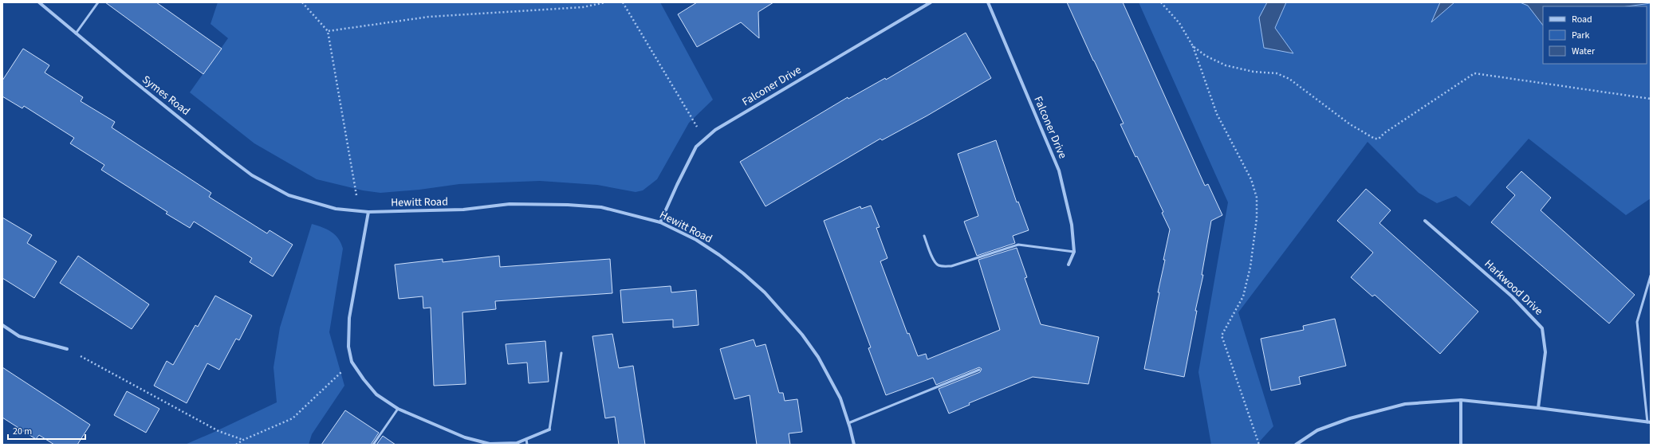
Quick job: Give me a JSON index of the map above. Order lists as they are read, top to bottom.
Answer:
{
  "streets": {
    "street": [
      "Falconer Drive",
      "Symes Road",
      "Hewitt Road",
      "Harkwood Drive"
    ]
  },
  "crossings": [
    ["Falconer Drive", "Hewitt Road"],
    ["Symes Road", "Hewitt Road"]
  ],
  "legend": ["Road", "Park", "Water"],
  "scale_bar": "20 m"
}
